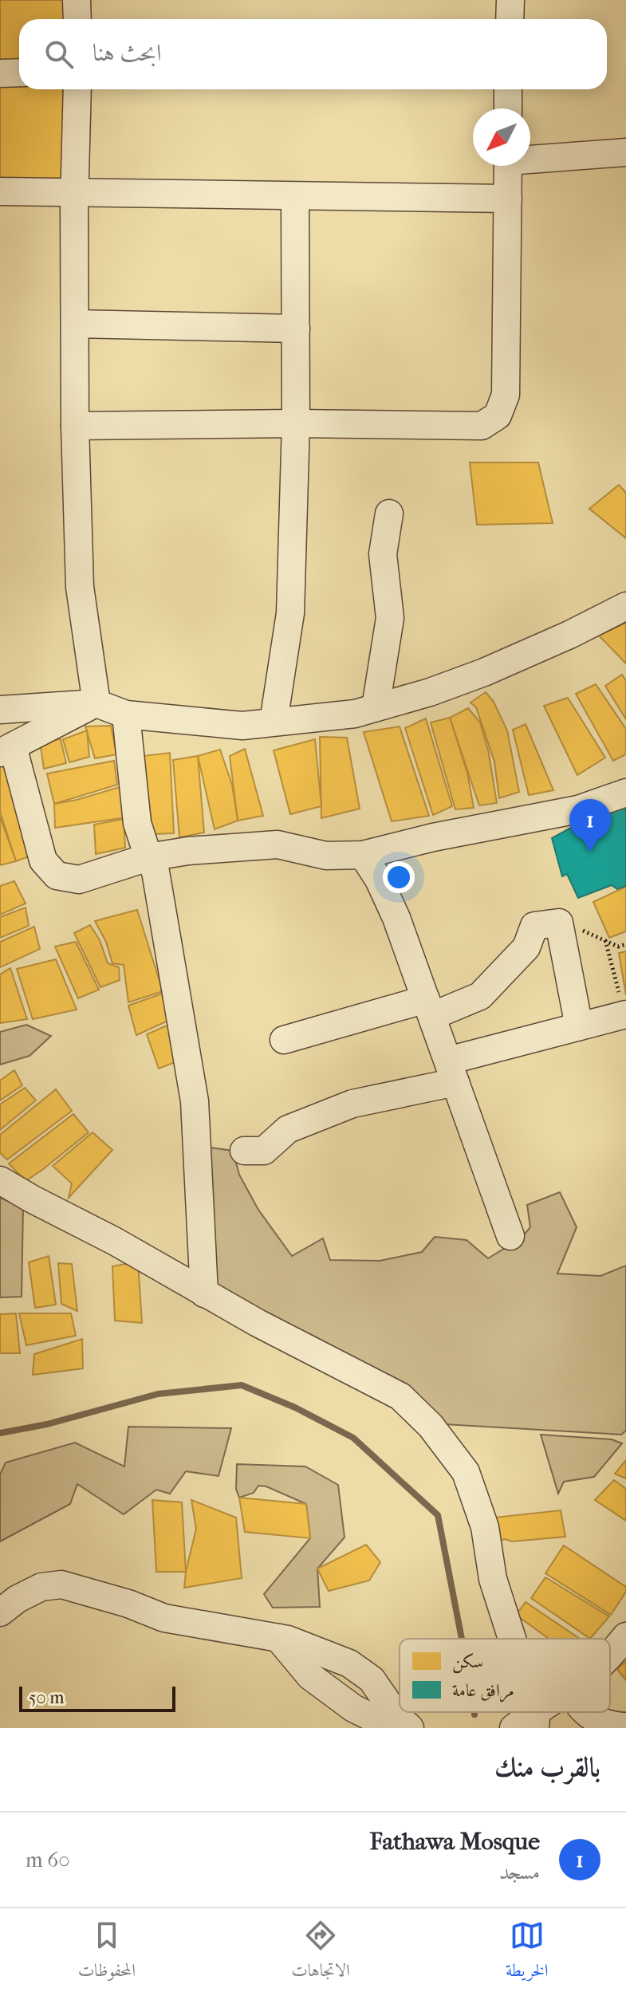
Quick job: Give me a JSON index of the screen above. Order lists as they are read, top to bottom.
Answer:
{
  "legend": ["سكن", "مرافق عامة"],
  "scale_bar": "50 m",
  "north": "bottom left",
  "page": {
    "search": "ابحث هنا",
    "pins": "1",
    "scale": "50 m",
    "heading": "بالقرب منك",
    "list": [
      {
        "mark": "1",
        "name": "Fathawa Mosque",
        "note": "مسجد",
        "value": "60 m"
      }
    ],
    "nav": ["الخريطة", "الاتجاهات", "المحفوظات"]
  }
}
